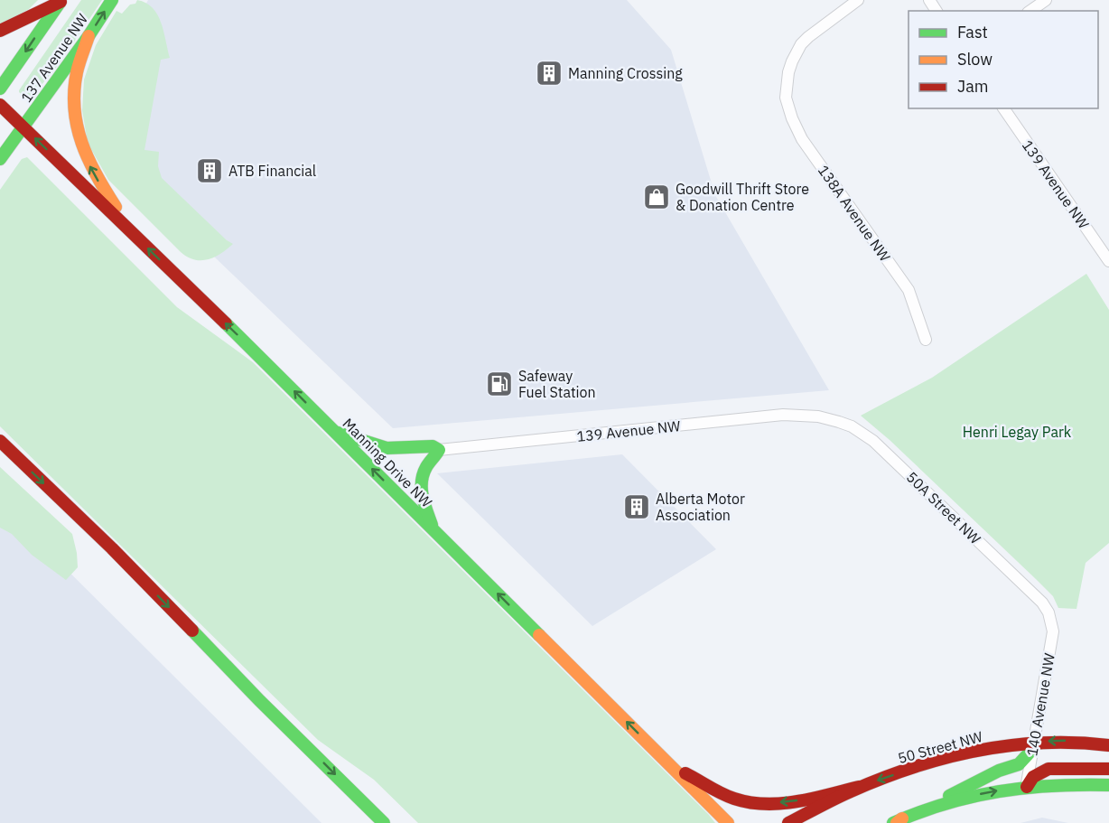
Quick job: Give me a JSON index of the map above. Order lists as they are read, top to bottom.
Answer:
{
  "streets": {
    "main road": ["137 Avenue NW", "Manning Drive NW", "50 Street NW"],
    "street": [
      "139 Avenue NW",
      "138A Avenue NW",
      "50A Street NW",
      "140 Avenue NW"
    ]
  },
  "crossings": [
    ["137 Avenue NW", "Manning Drive NW"],
    ["139 Avenue NW", "50A Street NW"],
    ["50A Street NW", "140 Avenue NW"],
    ["140 Avenue NW", "50 Street NW"]
  ],
  "one_way": ["Manning Drive NW"],
  "parks": ["Henri Legay Park"],
  "places": {
    "building": ["Manning Crossing", "ATB Financial", "Alberta Motor Association"],
    "shop": ["Goodwill Thrift Store & Donation Centre"],
    "fuel station": ["Safeway Fuel Station"]
  },
  "legend": ["Fast", "Slow", "Jam"]
}
